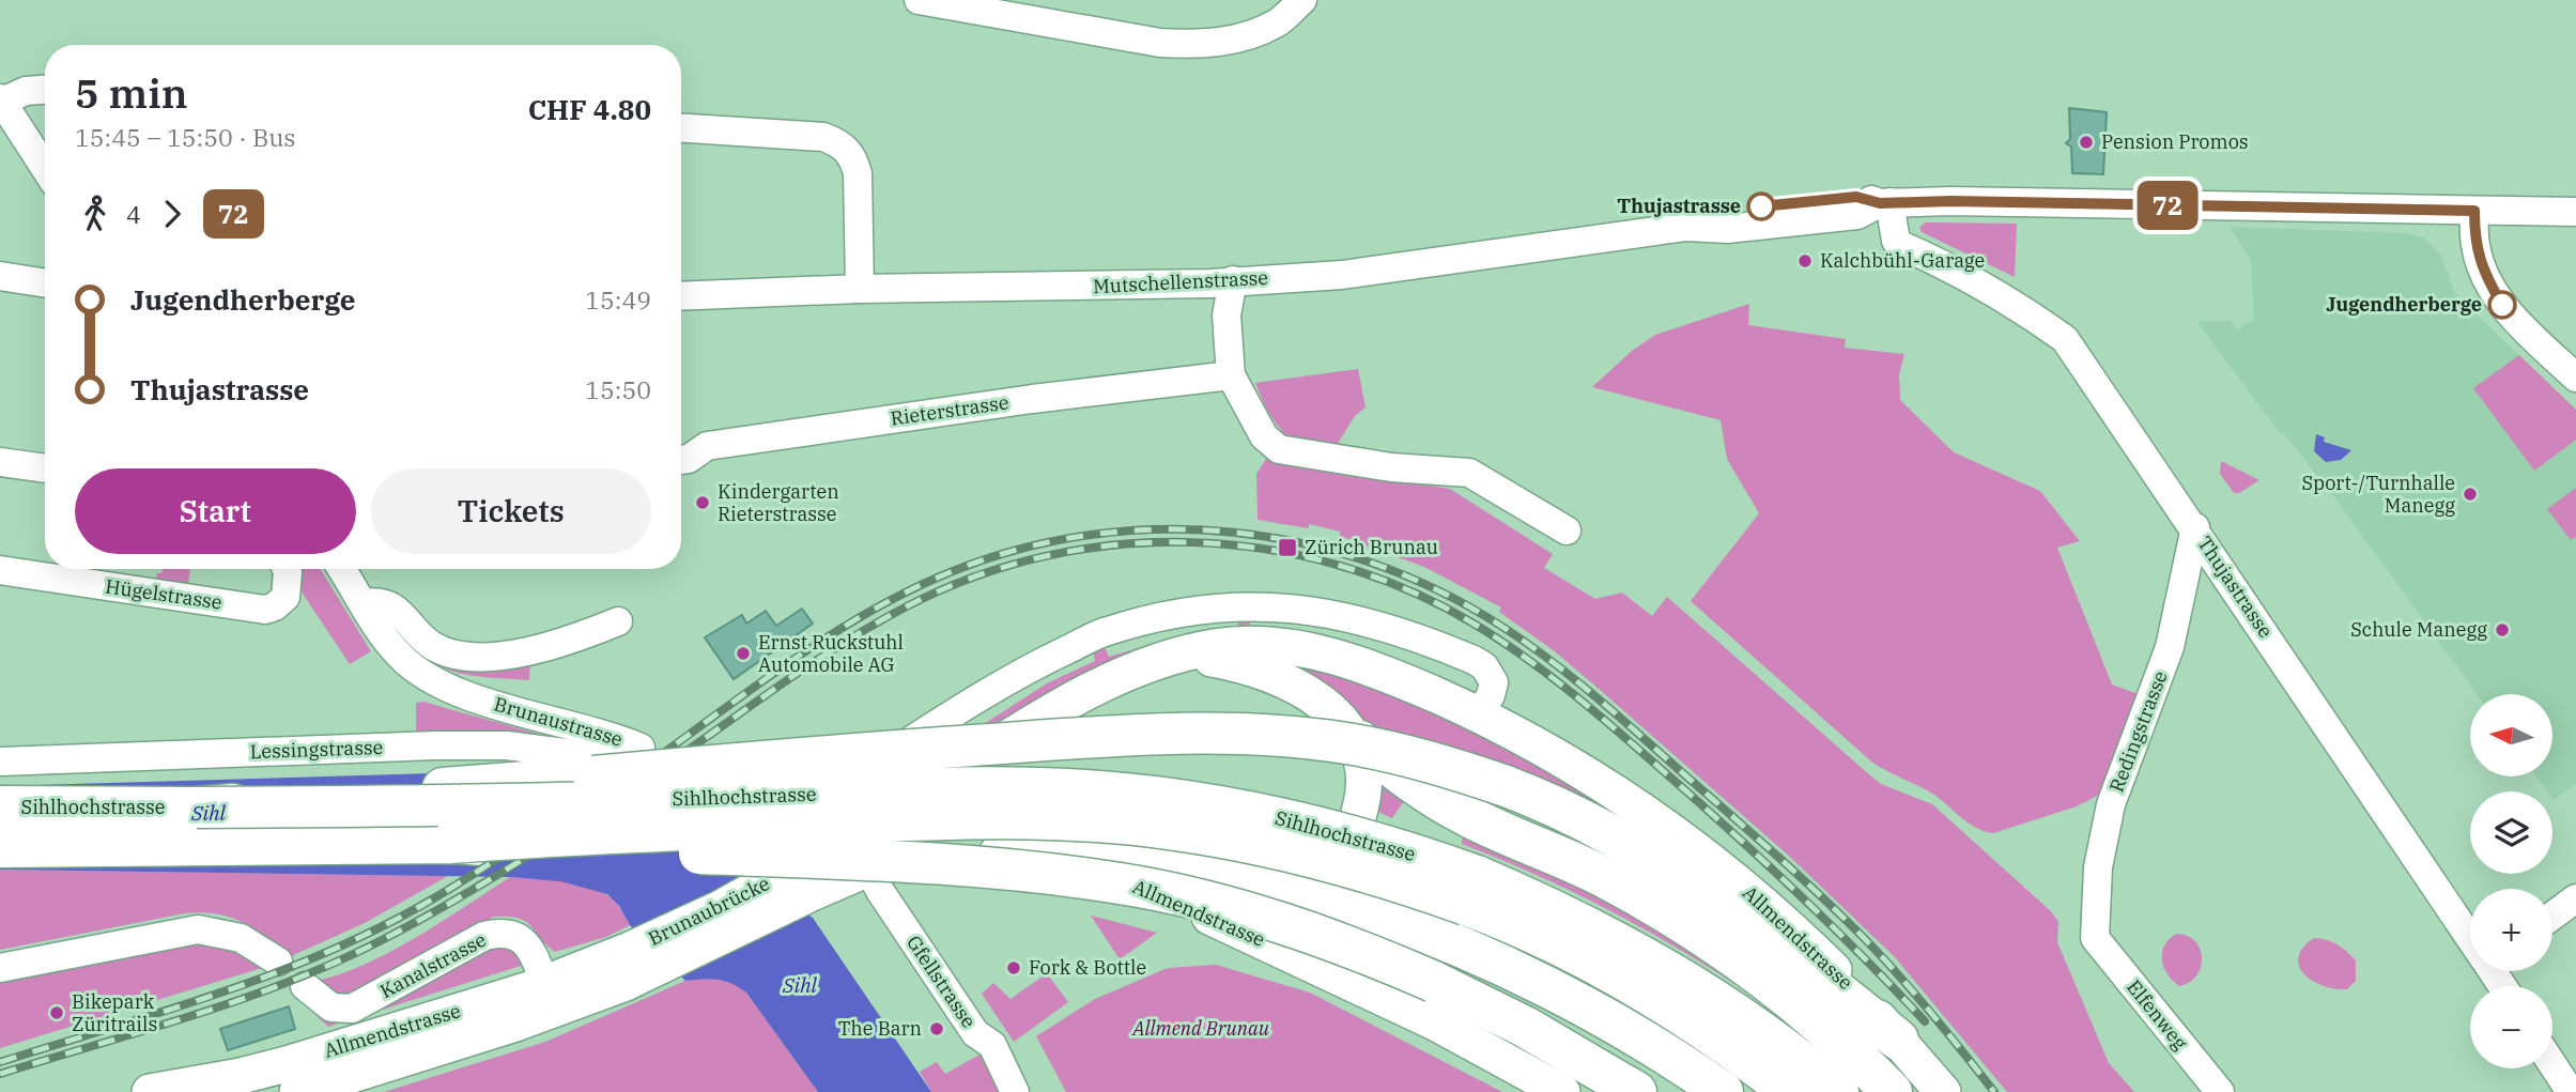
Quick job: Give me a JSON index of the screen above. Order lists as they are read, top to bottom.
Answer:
{
  "streets": {
    "highway": ["Sihlhochstrasse"],
    "main road": ["Brunaubrücke", "Allmendstrasse"],
    "street": [
      "Mutschellenstrasse",
      "Rieterstrasse",
      "Thujastrasse",
      "Hügelstrasse",
      "Brunaustrasse",
      "Redingstrasse",
      "Lessingstrasse",
      "Kanalstrasse",
      "Gfellstrasse",
      "Elfenweg"
    ]
  },
  "crossings": [
    ["Mutschellenstrasse", "Thujastrasse"],
    ["Thujastrasse", "Redingstrasse"],
    ["Brunaustrasse", "Lessingstrasse"],
    ["Brunaustrasse", "Brunaubrücke"],
    ["Brunaustrasse", "Allmendstrasse"],
    ["Redingstrasse", "Elfenweg"],
    ["Brunaubrücke", "Allmendstrasse"],
    ["Allmendstrasse", "Kanalstrasse"],
    ["Allmendstrasse", "Gfellstrasse"]
  ],
  "water": ["Sihl"],
  "parks": ["Allmend Brunau"],
  "places": {
    "other": [
      "Pension Promos",
      "Thujastrasse",
      "Kalchbühl-Garage",
      "Jugendherberge",
      "Sport-/Turnhalle Manegg",
      "Kindergarten Rieterstrasse",
      "Schule Manegg",
      "Ernst Ruckstuhl Automobile AG",
      "Fork & Bottle",
      "Bikepark Züritrails",
      "The Barn"
    ],
    "transit": ["Zürich Brunau"]
  },
  "lines": ["bus line 72"],
  "north": "left",
  "page": {
    "on_map": "72",
    "heading": ["5 min", "15:45 – 15:50 · Bus", "CHF 4.80"],
    "legs": ["4", "72"],
    "list": [
      {
        "name": "Jugendherberge",
        "value": "15:49"
      },
      {
        "name": "Thujastrasse",
        "value": "15:50"
      }
    ],
    "buttons": ["Start", "Tickets"],
    "map_buttons": ["+", "−"]
  }
}
